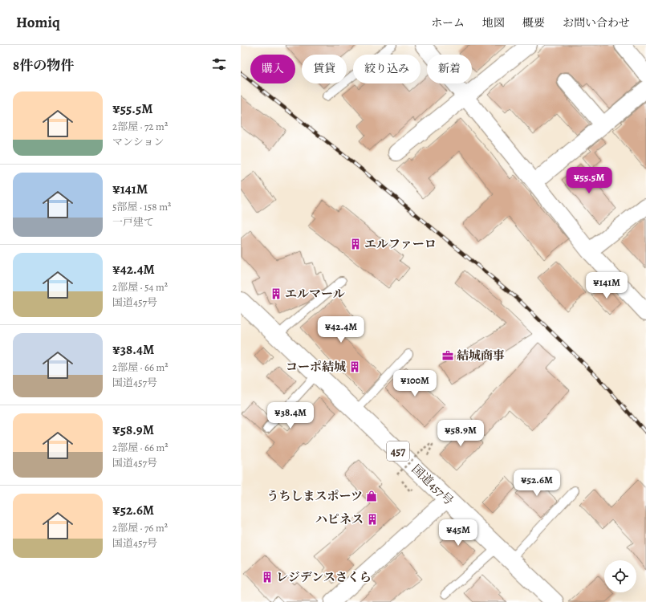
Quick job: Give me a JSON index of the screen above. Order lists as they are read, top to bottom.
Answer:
{
  "streets": {
    "highway": ["457", "国道457号"]
  },
  "places": {
    "building": [
      "エルファーロ",
      "エルマール",
      "コーポ結城",
      "ハピネス",
      "レジデンスさくら"
    ],
    "office": ["結城商事"],
    "shop": ["うちしまスポーツ"]
  },
  "page": {
    "header": "Homiq",
    "nav": [
      "ホーム",
      "地図",
      "概要",
      "お問い合わせ"
    ],
    "heading": "8件の物件",
    "chip": [
      "購入",
      "賃貸",
      "絞り込み",
      "新着"
    ],
    "list": [
      {
        "name": "¥55.5M",
        "note": "2部屋 · 72 m² · マンション"
      },
      {
        "name": "¥141M",
        "note": "5部屋 · 158 m² · 一戸建て"
      },
      {
        "name": "¥42.4M",
        "note": "2部屋 · 54 m² · 国道457号"
      },
      {
        "name": "¥38.4M",
        "note": "2部屋 · 66 m² · 国道457号"
      },
      {
        "name": "¥58.9M",
        "note": "2部屋 · 66 m² · 国道457号"
      },
      {
        "name": "¥52.6M",
        "note": "2部屋 · 76 m² · 国道457号"
      }
    ],
    "price": [
      "¥55.5M",
      "¥141M",
      "¥42.4M",
      "¥100M",
      "¥38.4M",
      "¥58.9M",
      "¥52.6M",
      "¥45M"
    ]
  }
}
